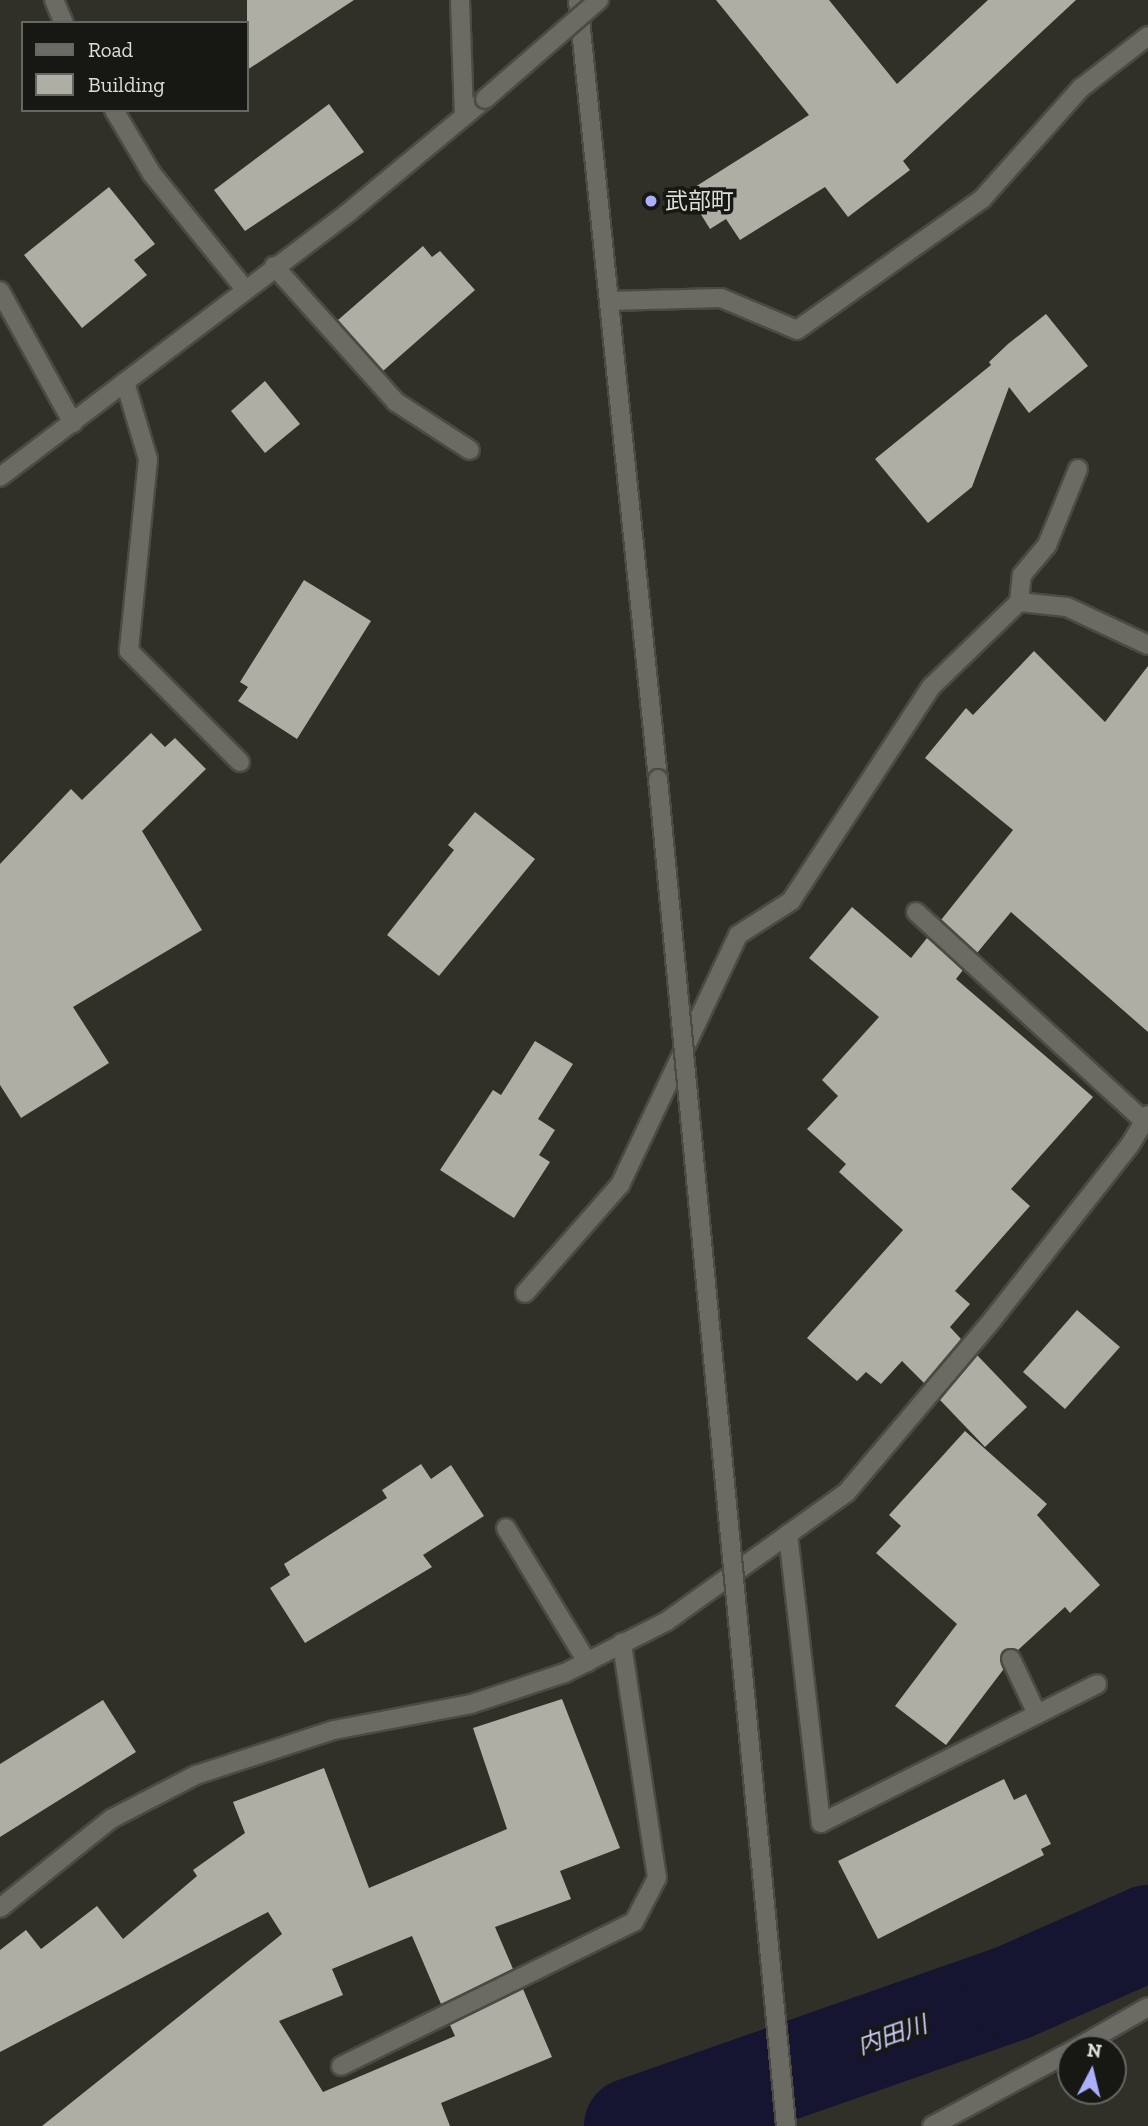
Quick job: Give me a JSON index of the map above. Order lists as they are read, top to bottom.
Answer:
{
  "water": ["内田川"],
  "places": ["武部町"],
  "legend": ["Road", "Building"],
  "north": "top"
}
